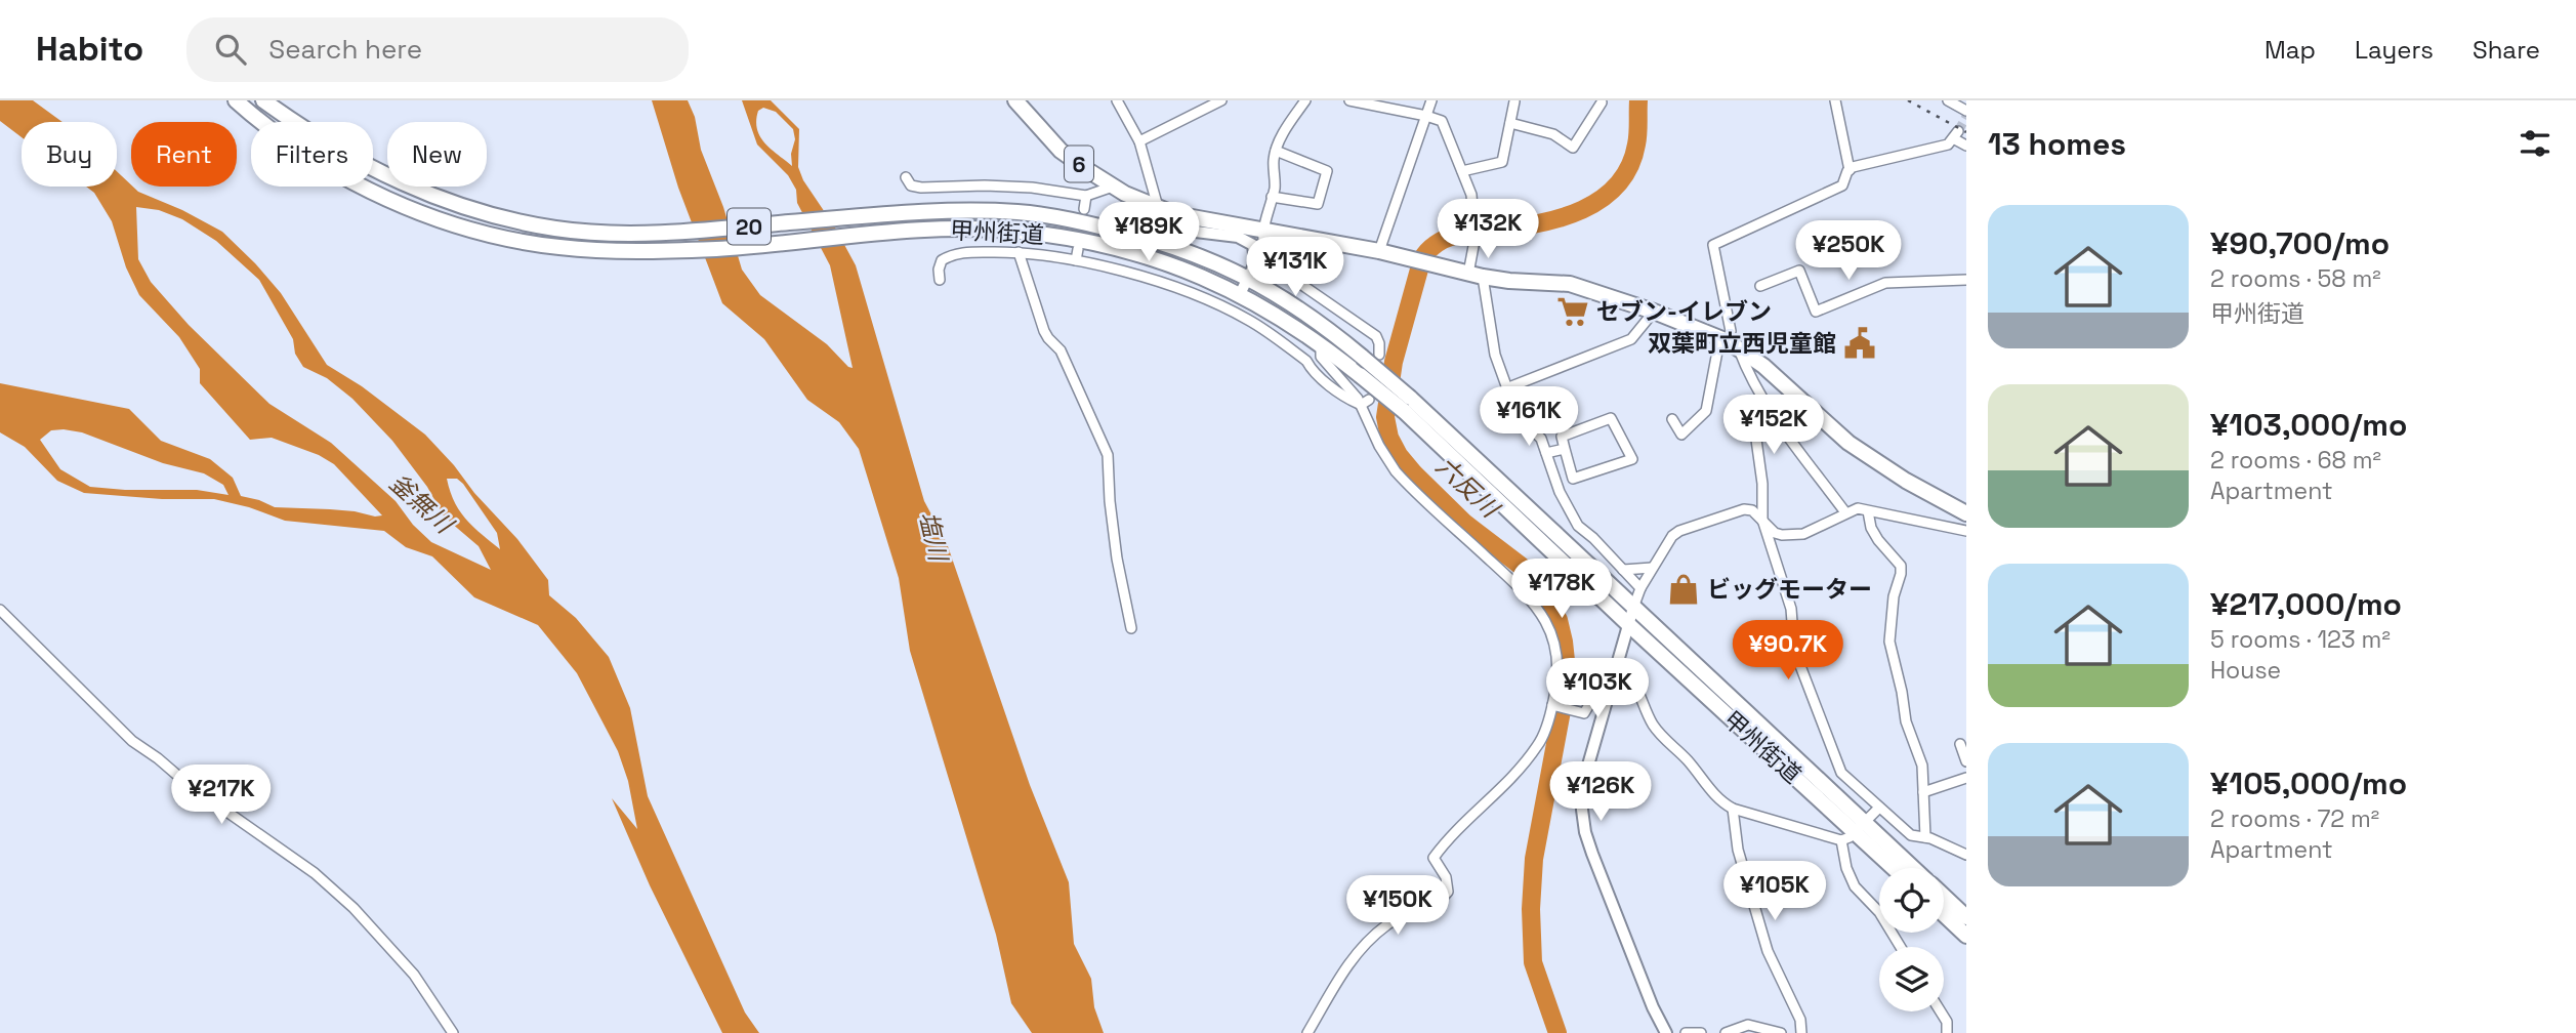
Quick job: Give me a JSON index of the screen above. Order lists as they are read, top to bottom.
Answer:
{
  "streets": {
    "main road": ["6", "20", "甲州街道"]
  },
  "water": ["六反川", "釜無川", "塩川"],
  "places": {
    "supermarket": ["セブン-イレブン"],
    "public building": ["双葉町立西児童館"],
    "shop": ["ビッグモーター"]
  },
  "page": {
    "header": "Habito",
    "search": "Search here",
    "nav": ["Map", "Layers", "Share"],
    "heading": "13 homes",
    "chip": [
      "Buy",
      "Rent",
      "Filters",
      "New"
    ],
    "list": [
      {
        "name": "¥90,700/mo",
        "note": "2 rooms · 58 m² · 甲州街道"
      },
      {
        "name": "¥103,000/mo",
        "note": "2 rooms · 68 m² · Apartment"
      },
      {
        "name": "¥217,000/mo",
        "note": "5 rooms · 123 m² · House"
      },
      {
        "name": "¥105,000/mo",
        "note": "2 rooms · 72 m² · Apartment"
      }
    ],
    "price": [
      "¥132K",
      "¥189K",
      "¥250K",
      "¥131K",
      "¥161K",
      "¥152K",
      "¥178K",
      "¥90.7K",
      "¥103K",
      "¥126K",
      "¥217K",
      "¥105K",
      "¥150K"
    ]
  }
}
